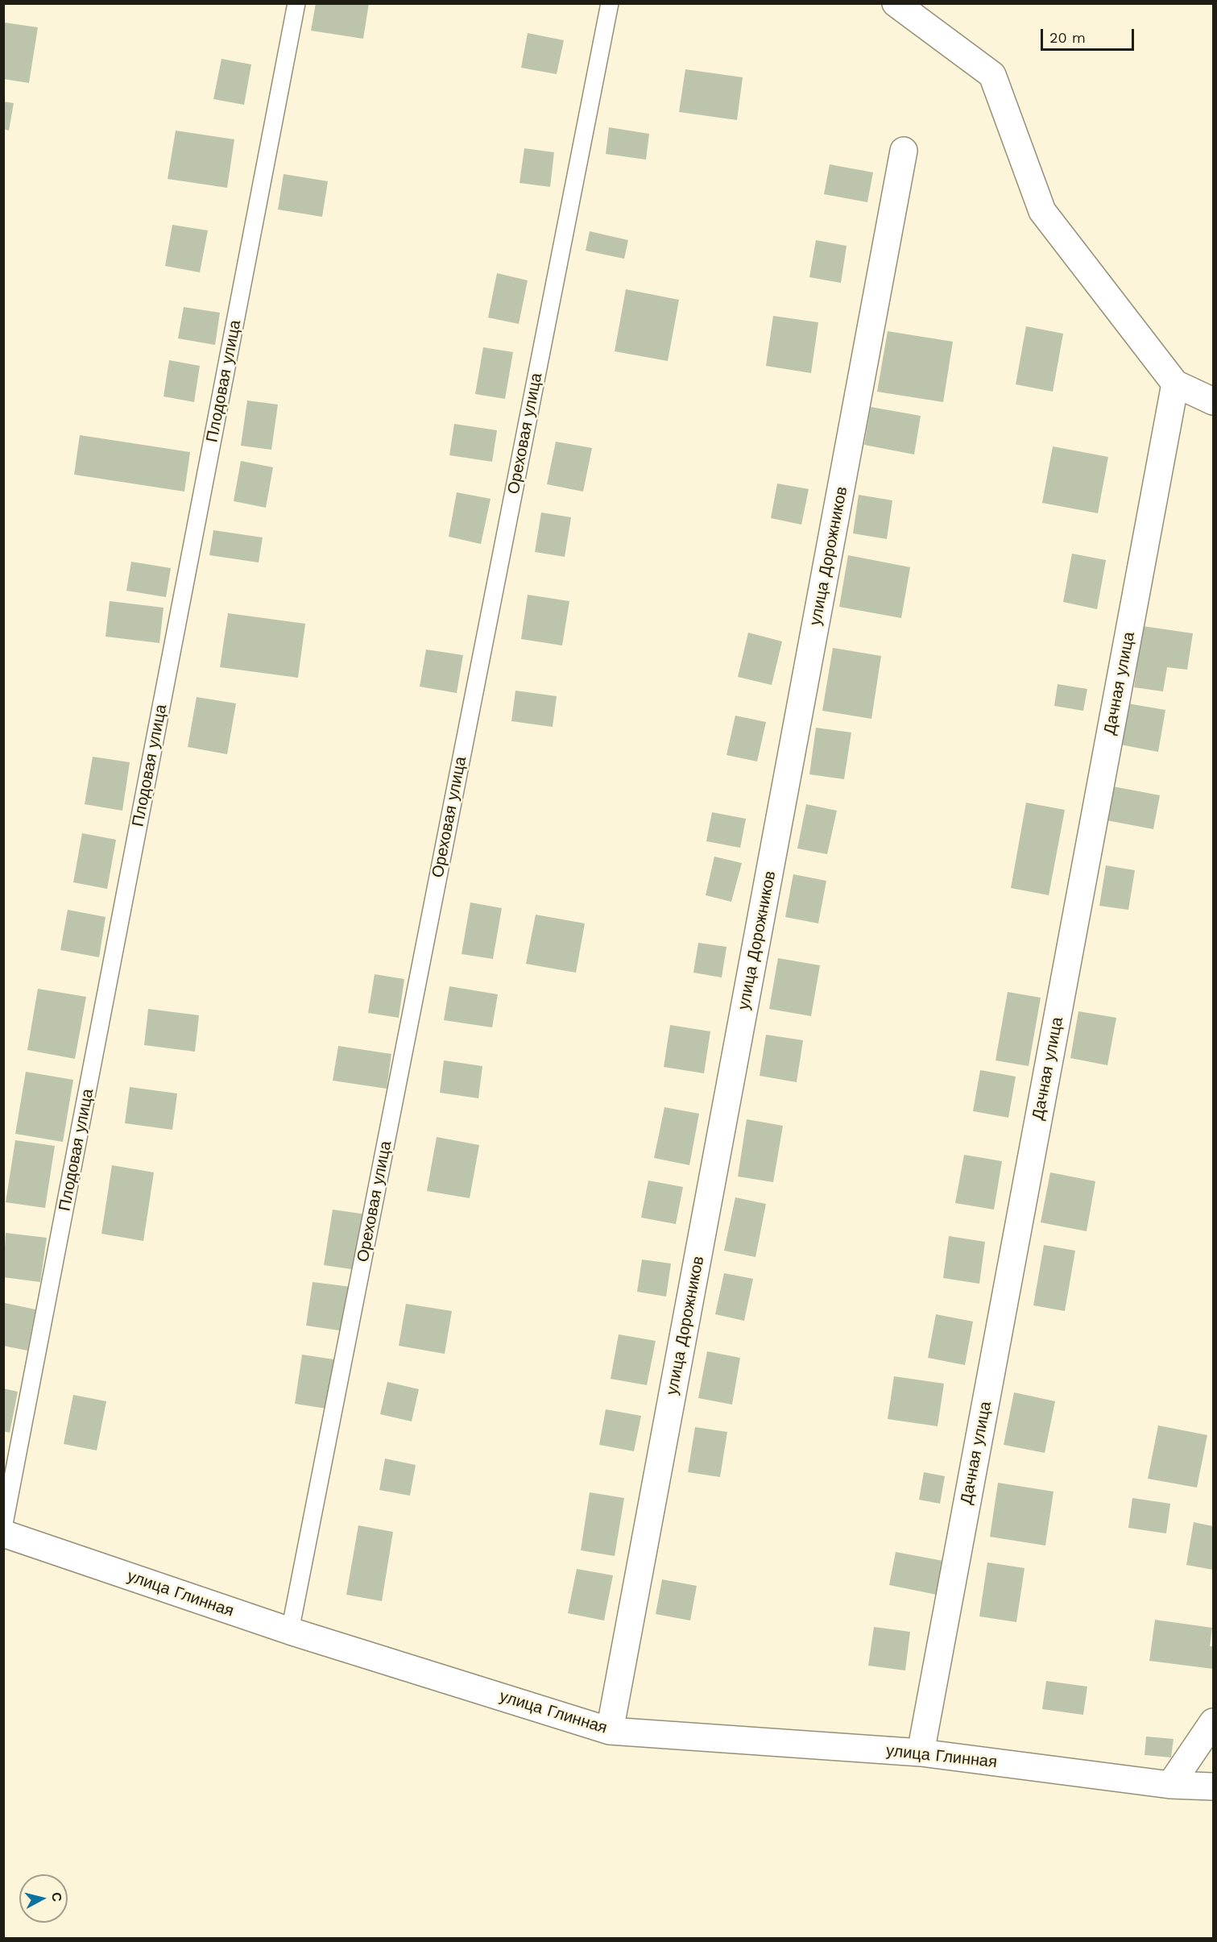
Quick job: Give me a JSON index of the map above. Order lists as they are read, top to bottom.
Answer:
{
  "streets": {
    "street": ["улица Дорожников", "Дачная улица", "улица Глинная"],
    "lane": ["Плодовая улица", "Ореховая улица"]
  },
  "crossings": [
    ["Ореховая улица", "улица Глинная"],
    ["улица Дорожников", "улица Глинная"],
    ["Дачная улица", "улица Глинная"]
  ],
  "scale_bar": "20 m",
  "north": "right"
}
